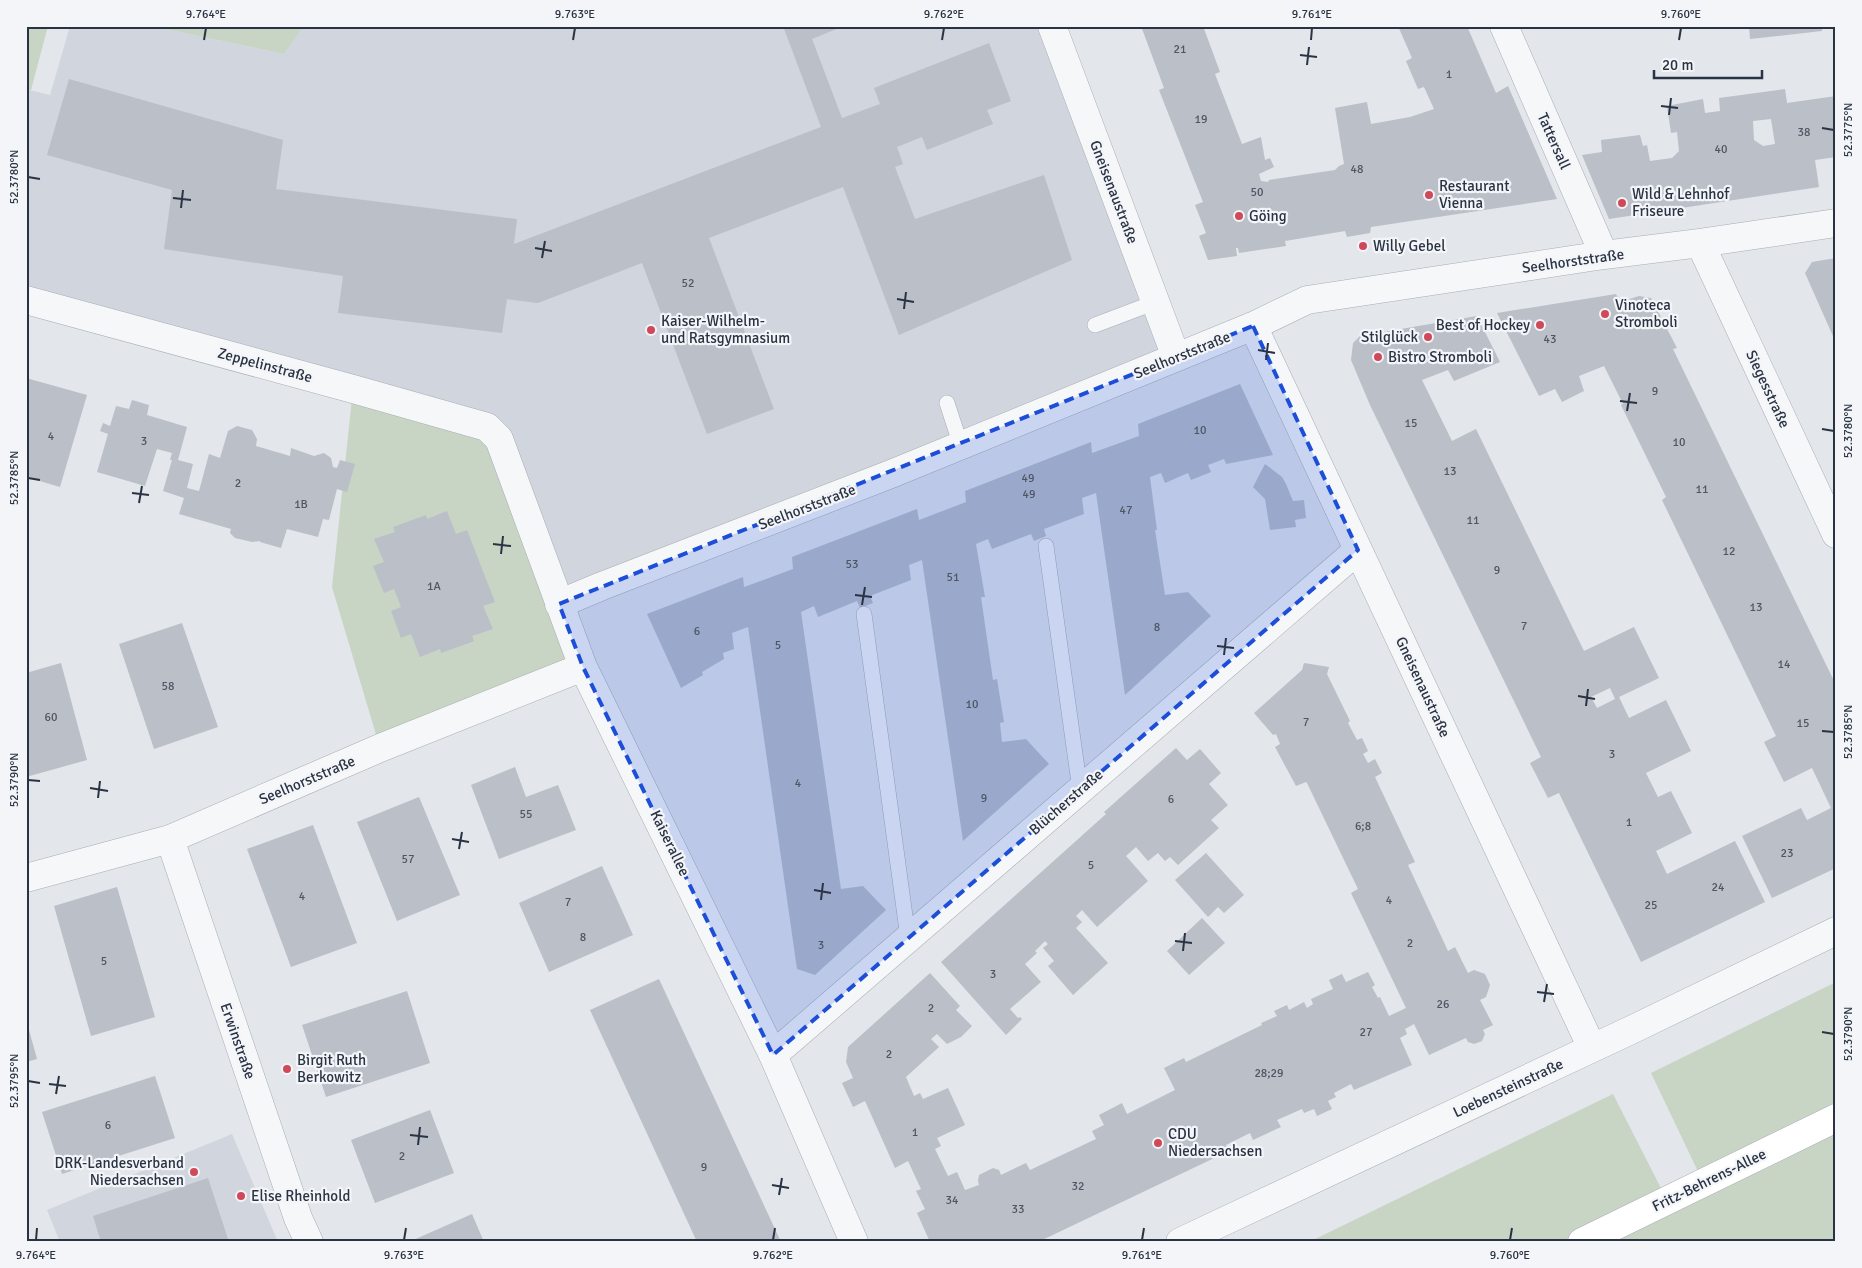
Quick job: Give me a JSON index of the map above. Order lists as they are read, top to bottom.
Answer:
{
  "streets": {
    "street": [
      "Tattersall",
      "Gneisenaustraße",
      "Seelhorststraße",
      "Zeppelinstraße",
      "Siegesstraße",
      "Blücherstraße",
      "Kaiserallee",
      "Erwinstraße",
      "Loebensteinstraße",
      "Fritz-Behrens-Allee"
    ]
  },
  "crossings": [
    ["Tattersall", "Seelhorststraße"],
    ["Gneisenaustraße", "Seelhorststraße"],
    ["Gneisenaustraße", "Blücherstraße"],
    ["Gneisenaustraße", "Loebensteinstraße"],
    ["Seelhorststraße", "Siegesstraße"],
    ["Seelhorststraße", "Kaiserallee"],
    ["Seelhorststraße", "Erwinstraße"],
    ["Zeppelinstraße", "Kaiserallee"],
    ["Blücherstraße", "Kaiserallee"]
  ],
  "places": [
    "Restaurant Vienna",
    "Wild & Lehnhof Friseure",
    "Göing",
    "Willy Gebel",
    "Vinoteca Stromboli",
    "Best of Hockey",
    "Kaiser-Wilhelm- und Ratsgymnasium",
    "Stilglück",
    "Bistro Stromboli",
    "Birgit Ruth Berkowitz",
    "CDU Niedersachsen",
    "DRK-Landesverband Niedersachsen",
    "Elise Rheinhold"
  ],
  "house_numbers": [
    "21",
    "1",
    "19",
    "38",
    "40",
    "48",
    "50",
    "52",
    "43",
    "9",
    "15",
    "10",
    "4",
    "3",
    "10",
    "13",
    "49",
    "2",
    "11",
    "49",
    "1B",
    "47",
    "11",
    "12",
    "53",
    "9",
    "51",
    "1A",
    "13",
    "7",
    "8",
    "6",
    "5",
    "14",
    "58",
    "10",
    "60",
    "7",
    "15",
    "3",
    "4",
    "9",
    "6",
    "55",
    "1",
    "6;8",
    "23",
    "57",
    "5",
    "24",
    "4",
    "4",
    "7",
    "25",
    "8",
    "2",
    "3",
    "5",
    "3",
    "26",
    "2",
    "27",
    "2",
    "28;29",
    "6",
    "1",
    "2",
    "9",
    "32",
    "34",
    "33"
  ],
  "scale_bar": "20 m",
  "coordinates": [
    "9.764°E",
    "9.763°E",
    "9.762°E",
    "9.761°E",
    "9.760°E",
    "52.3775°N",
    "52.3780°N",
    "52.3785°N",
    "52.3790°N",
    "52.3795°N"
  ]
}
